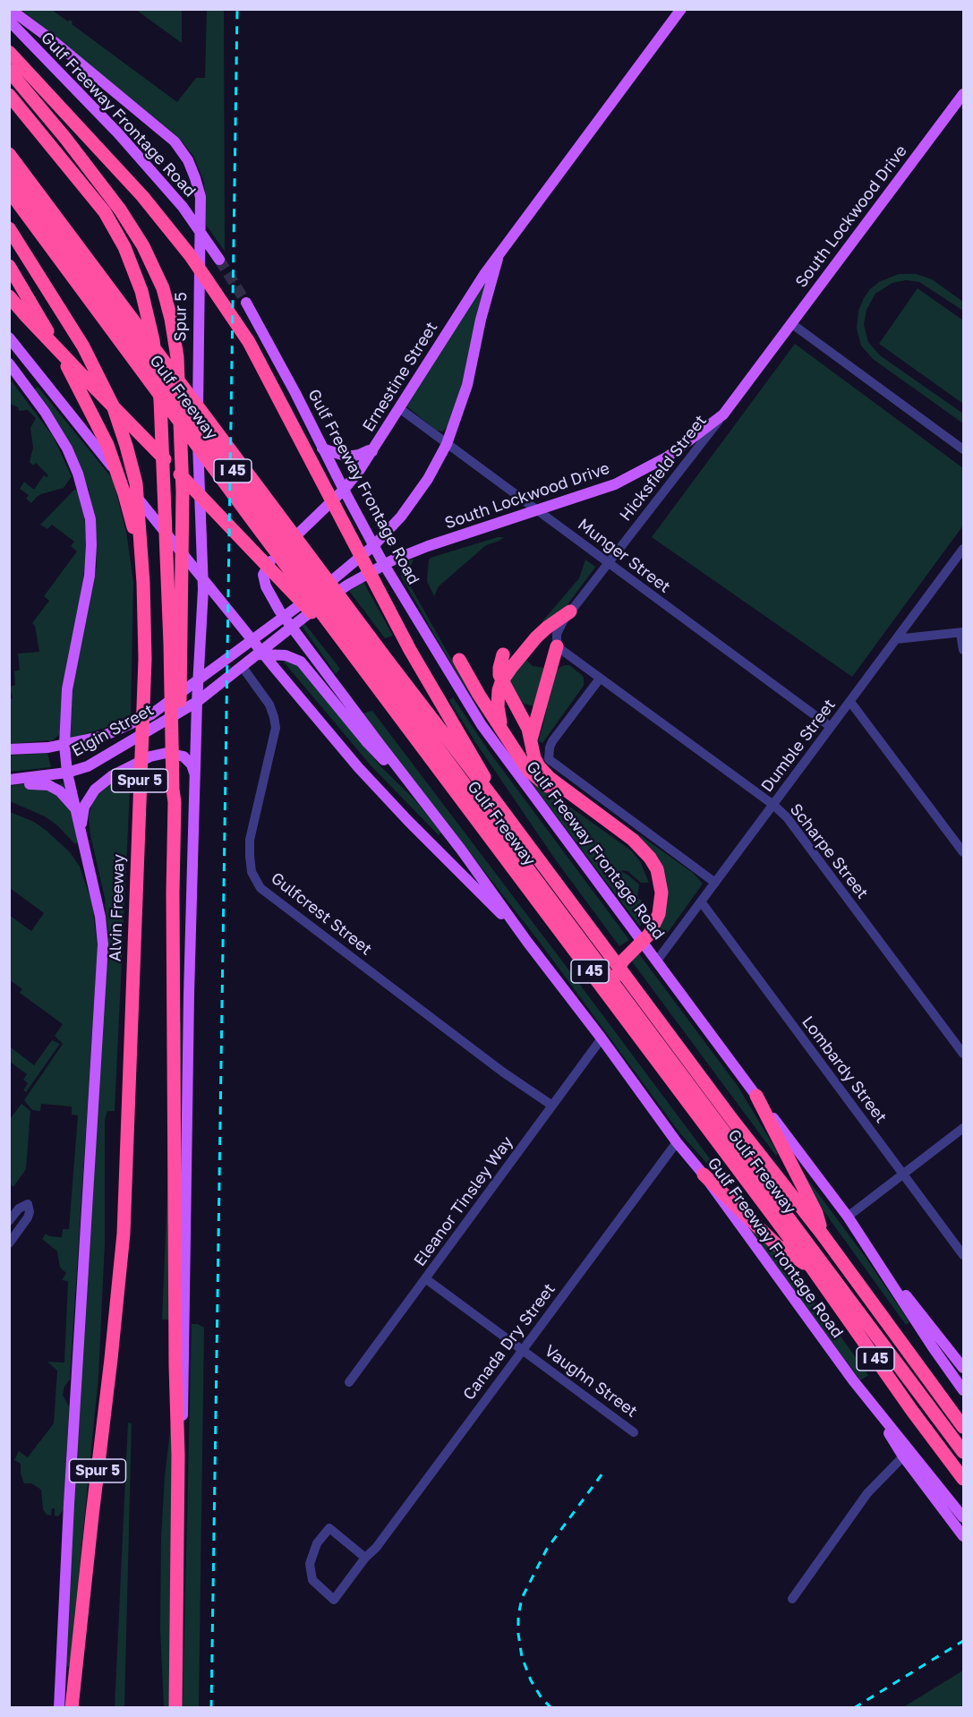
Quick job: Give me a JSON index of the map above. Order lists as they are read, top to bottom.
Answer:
{
  "streets": {
    "highway": [
      "Spur 5",
      "Gulf Freeway",
      "I 45",
      "Alvin Freeway"
    ],
    "main road": [
      "Gulf Freeway Frontage Road",
      "South Lockwood Drive",
      "Ernestine Street",
      "Elgin Street"
    ],
    "street": [
      "Hicksfield Street",
      "Munger Street",
      "Dumble Street",
      "Scharpe Street",
      "Gulfcrest Street",
      "Lombardy Street",
      "Eleanor Tinsley Way",
      "Canada Dry Street",
      "Vaughn Street"
    ]
  },
  "crossings": [
    ["Gulf Freeway Frontage Road", "South Lockwood Drive"],
    ["Gulf Freeway Frontage Road", "Ernestine Street"],
    ["Gulf Freeway Frontage Road", "Dumble Street"],
    ["Gulf Freeway Frontage Road", "Eleanor Tinsley Way"],
    ["Gulf Freeway Frontage Road", "Canada Dry Street"],
    ["South Lockwood Drive", "Spur 5"],
    ["South Lockwood Drive", "Hicksfield Street"],
    ["South Lockwood Drive", "Munger Street"],
    ["South Lockwood Drive", "Elgin Street"],
    ["South Lockwood Drive", "Gulfcrest Street"],
    ["Spur 5", "Elgin Street"],
    ["Ernestine Street", "Munger Street"],
    ["Hicksfield Street", "Munger Street"],
    ["Hicksfield Street", "Scharpe Street"],
    ["Munger Street", "Dumble Street"],
    ["Dumble Street", "Scharpe Street"],
    ["Dumble Street", "Lombardy Street"],
    ["Gulfcrest Street", "Eleanor Tinsley Way"],
    ["Eleanor Tinsley Way", "Vaughn Street"],
    ["Canada Dry Street", "Vaughn Street"]
  ]
}
